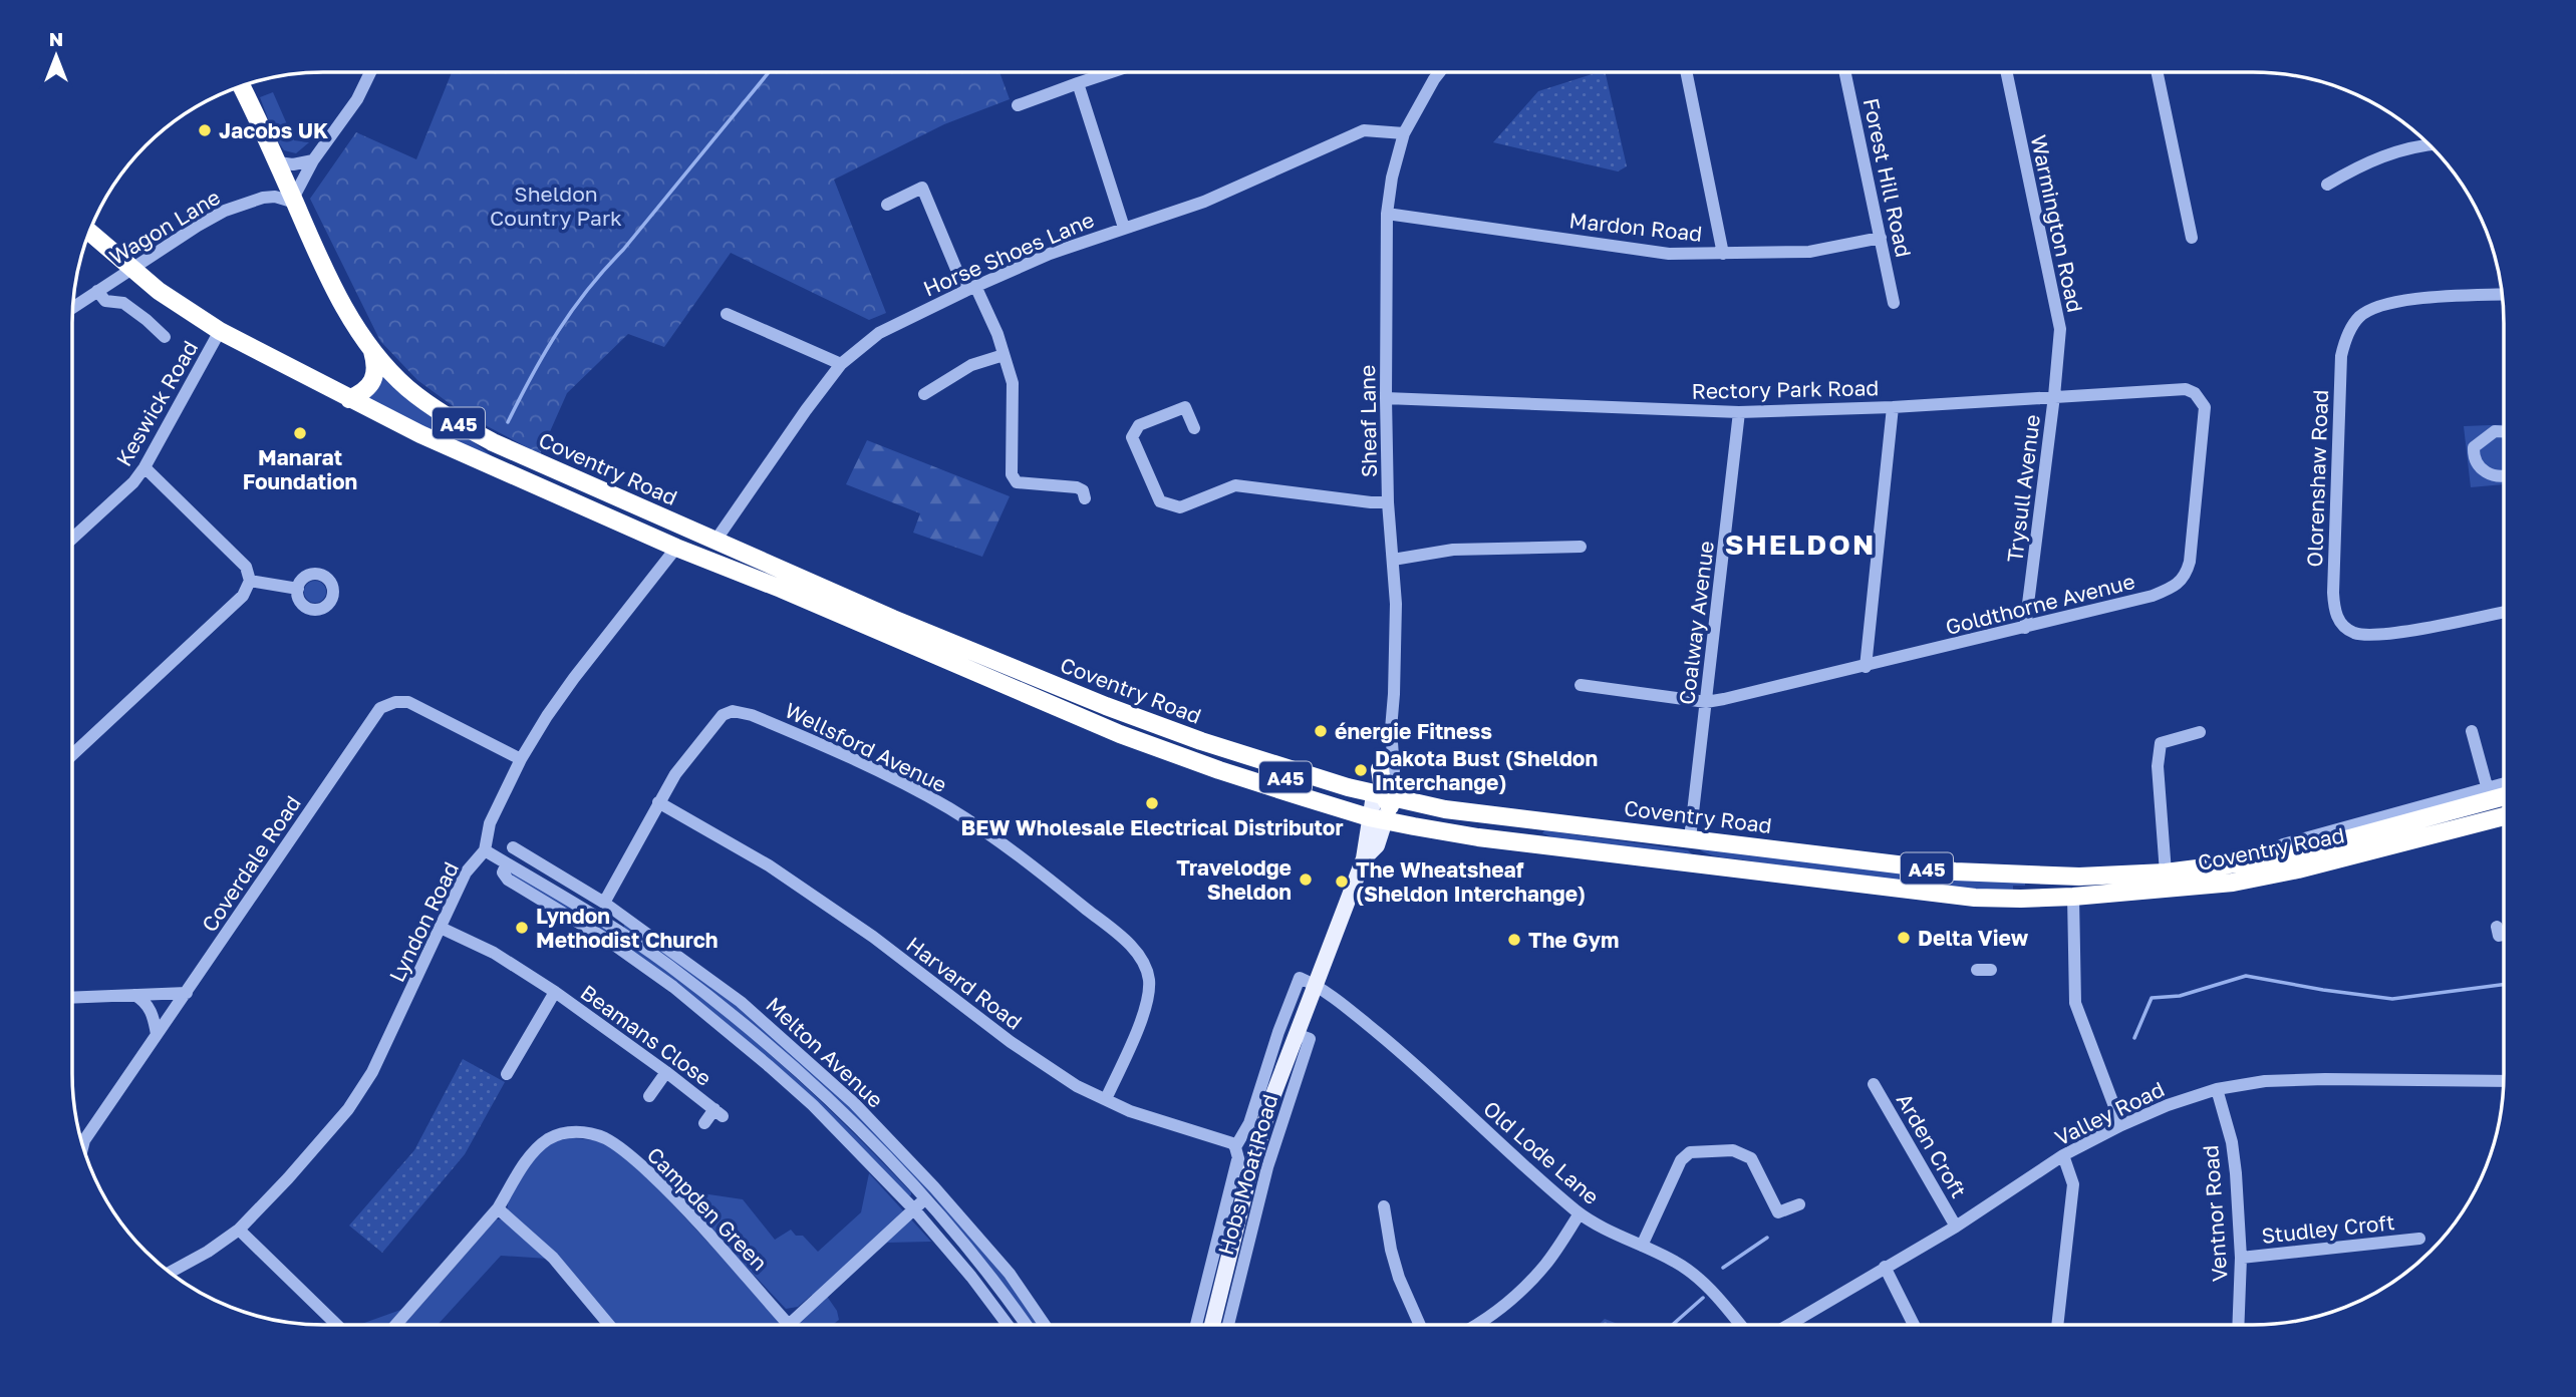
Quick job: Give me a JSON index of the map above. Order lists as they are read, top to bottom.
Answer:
{
  "streets": {
    "highway": ["A45", "Coventry Road"],
    "main road": ["Hobs Moat Road"],
    "street": [
      "Forest Hill Road",
      "Warmington Road",
      "Wagon Lane",
      "Mardon Road",
      "Horse Shoes Lane",
      "Rectory Park Road",
      "Keswick Road",
      "Sheaf Lane",
      "Olorenshaw Road",
      "Trysull Avenue",
      "Goldthorne Avenue",
      "Coalway Avenue",
      "Wellsford Avenue",
      "Coverdale Road",
      "Lyndon Road",
      "Harvard Road",
      "Beamans Close",
      "Melton Avenue",
      "Valley Road",
      "Arden Croft",
      "Old Lode Lane",
      "Campden Green",
      "Ventnor Road",
      "Studley Croft"
    ]
  },
  "crossings": [
    ["Forest Hill Road", "Mardon Road"],
    ["Warmington Road", "Rectory Park Road"],
    ["Warmington Road", "Trysull Avenue"],
    ["Wagon Lane", "A45"],
    ["Wagon Lane", "Coventry Road"],
    ["Mardon Road", "Sheaf Lane"],
    ["Horse Shoes Lane", "Sheaf Lane"],
    ["Horse Shoes Lane", "Coventry Road"],
    ["Rectory Park Road", "Sheaf Lane"],
    ["Rectory Park Road", "Trysull Avenue"],
    ["Rectory Park Road", "Goldthorne Avenue"],
    ["Rectory Park Road", "Coalway Avenue"],
    ["Keswick Road", "A45"],
    ["A45", "Coventry Road"],
    ["Coventry Road", "Coalway Avenue"],
    ["Coventry Road", "Lyndon Road"],
    ["Coventry Road", "Hobs Moat Road"],
    ["Trysull Avenue", "Goldthorne Avenue"],
    ["Goldthorne Avenue", "Coalway Avenue"],
    ["Wellsford Avenue", "Harvard Road"],
    ["Wellsford Avenue", "Melton Avenue"],
    ["Coverdale Road", "Lyndon Road"],
    ["Lyndon Road", "Beamans Close"],
    ["Lyndon Road", "Melton Avenue"],
    ["Harvard Road", "Hobs Moat Road"],
    ["Melton Avenue", "Campden Green"],
    ["Valley Road", "Arden Croft"],
    ["Valley Road", "Ventnor Road"],
    ["Old Lode Lane", "Hobs Moat Road"],
    ["Ventnor Road", "Studley Croft"]
  ],
  "districts": ["SHELDON"],
  "parks": ["Sheldon Country Park"],
  "places": [
    "Jacobs UK",
    "Manarat Foundation",
    "énergie Fitness",
    "Dakota Bust (Sheldon Interchange)",
    "BEW Wholesale Electrical Distributor",
    "Travelodge Sheldon",
    "The Wheatsheaf (Sheldon Interchange)",
    "Lyndon Methodist Church",
    "Delta View",
    "The Gym"
  ],
  "north": "top"
}
